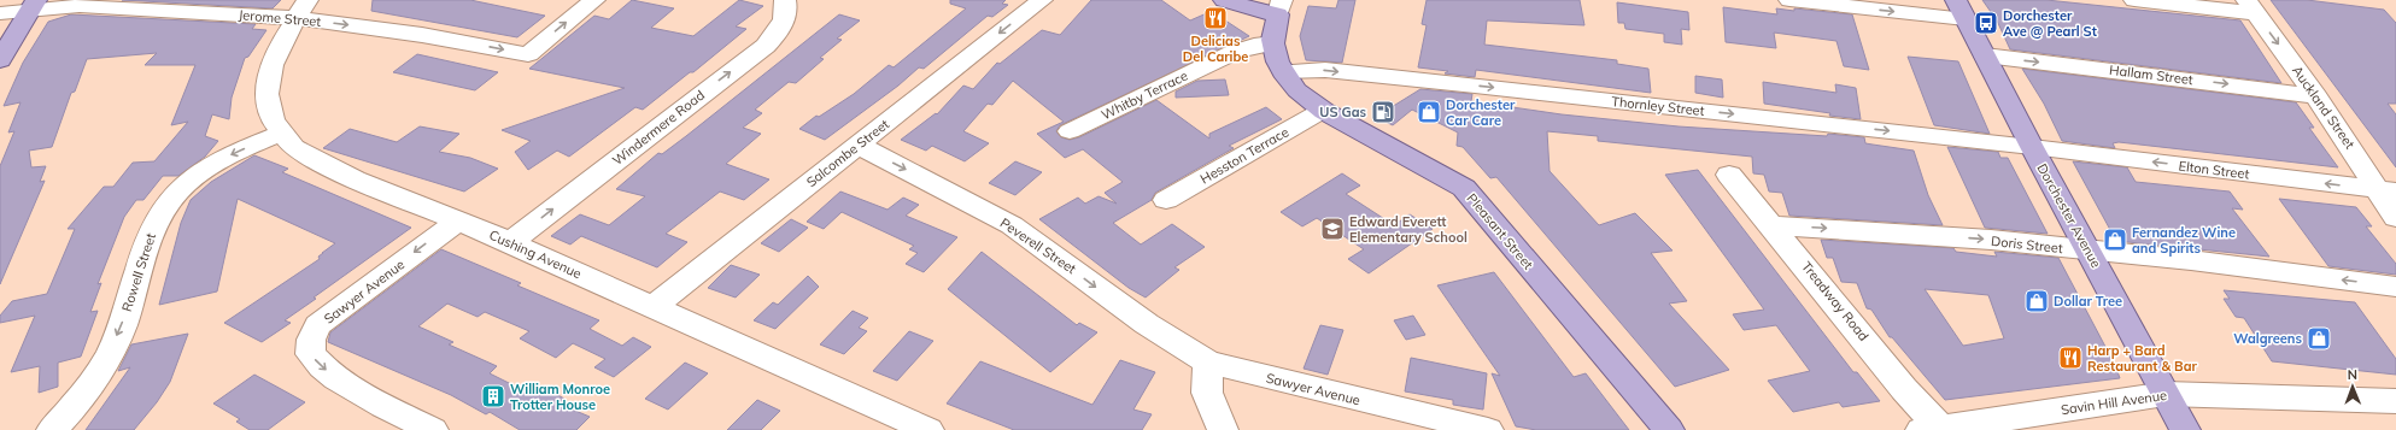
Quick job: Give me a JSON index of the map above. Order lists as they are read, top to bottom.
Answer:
{
  "streets": {
    "main road": ["Dorchester Avenue", "Pleasant Street"],
    "street": [
      "Jerome Street",
      "Hallam Street",
      "Whitby Terrace",
      "Thornley Street",
      "Auckland Street",
      "Windermere Road",
      "Salcombe Street",
      "Hesston Terrace",
      "Elton Street",
      "Doris Street",
      "Peverell Street",
      "Cushing Avenue",
      "Rowell Street",
      "Sawyer Avenue",
      "Treadway Road",
      "Savin Hill Avenue"
    ]
  },
  "crossings": [
    ["Jerome Street", "Cushing Avenue"],
    ["Hallam Street", "Auckland Street"],
    ["Hallam Street", "Dorchester Avenue"],
    ["Whitby Terrace", "Pleasant Street"],
    ["Thornley Street", "Elton Street"],
    ["Thornley Street", "Dorchester Avenue"],
    ["Thornley Street", "Pleasant Street"],
    ["Auckland Street", "Elton Street"],
    ["Windermere Road", "Cushing Avenue"],
    ["Salcombe Street", "Peverell Street"],
    ["Salcombe Street", "Cushing Avenue"],
    ["Hesston Terrace", "Pleasant Street"],
    ["Elton Street", "Dorchester Avenue"],
    ["Dorchester Avenue", "Doris Street"],
    ["Dorchester Avenue", "Savin Hill Avenue"],
    ["Doris Street", "Treadway Road"],
    ["Peverell Street", "Sawyer Avenue"],
    ["Cushing Avenue", "Rowell Street"],
    ["Cushing Avenue", "Sawyer Avenue"],
    ["Treadway Road", "Savin Hill Avenue"]
  ],
  "one_way": [
    "Jerome Street",
    "Thornley Street",
    "Auckland Street",
    "Windermere Road",
    "Salcombe Street",
    "Peverell Street",
    "Rowell Street"
  ],
  "places": {
    "restaurant": ["Delicias Del Caribe", "Harp + Bard Restaurant & Bar"],
    "bus stop": ["Dorchester Ave @ Pearl St"],
    "fuel station": ["US Gas"],
    "shop": [
      "Dorchester Car Care",
      "Fernandez Wine and Spirits",
      "Dollar Tree",
      "Walgreens"
    ],
    "school or university": ["Edward Everett Elementary School"],
    "building": ["William Monroe Trotter House"]
  },
  "north": "top"
}
